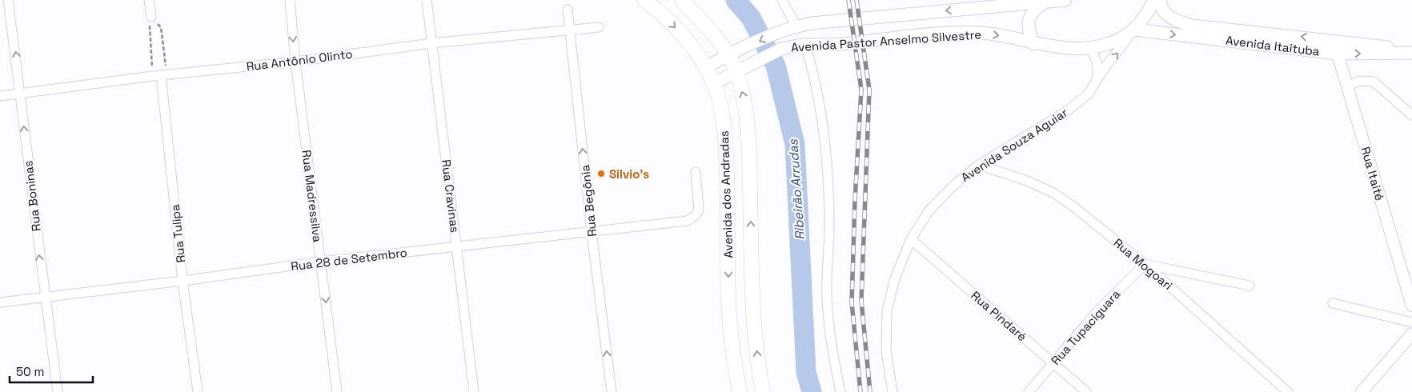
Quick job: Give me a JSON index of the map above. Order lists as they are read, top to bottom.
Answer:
{
  "streets": {
    "main road": ["Avenida Pastor Anselmo Silvestre", "Avenida Itaituba", "Avenida dos Andradas"],
    "street": [
      "Rua Antônio Olinto",
      "Avenida Souza Aguiar",
      "Rua Itaité",
      "Rua Boninas",
      "Rua Madressilva",
      "Rua Cravinas",
      "Rua Begônia",
      "Rua Tulipa",
      "Rua 28 de Setembro",
      "Rua Mogoari",
      "Rua Pindaré",
      "Rua Tupaciguara"
    ]
  },
  "crossings": [
    ["Avenida Pastor Anselmo Silvestre", "Avenida Itaituba"],
    ["Avenida Pastor Anselmo Silvestre", "Avenida Souza Aguiar"],
    ["Avenida Pastor Anselmo Silvestre", "Avenida dos Andradas"],
    ["Avenida Itaituba", "Avenida Souza Aguiar"],
    ["Avenida Itaituba", "Rua Itaité"],
    ["Rua Antônio Olinto", "Rua Boninas"],
    ["Rua Antônio Olinto", "Rua Madressilva"],
    ["Rua Antônio Olinto", "Rua Cravinas"],
    ["Rua Antônio Olinto", "Rua Begônia"],
    ["Rua Antônio Olinto", "Rua Tulipa"],
    ["Avenida Souza Aguiar", "Rua Mogoari"],
    ["Avenida Souza Aguiar", "Rua Pindaré"],
    ["Rua Boninas", "Rua 28 de Setembro"],
    ["Rua Madressilva", "Rua 28 de Setembro"],
    ["Rua Cravinas", "Rua 28 de Setembro"],
    ["Rua Begônia", "Rua 28 de Setembro"],
    ["Rua Tulipa", "Rua 28 de Setembro"],
    ["Rua Mogoari", "Rua Tupaciguara"],
    ["Rua Pindaré", "Rua Tupaciguara"]
  ],
  "one_way": ["Rua Boninas", "Rua Madressilva", "Rua Begônia"],
  "water": ["Ribeirão Arrudas"],
  "places": ["Silvio's"],
  "scale_bar": "50 m"
}
